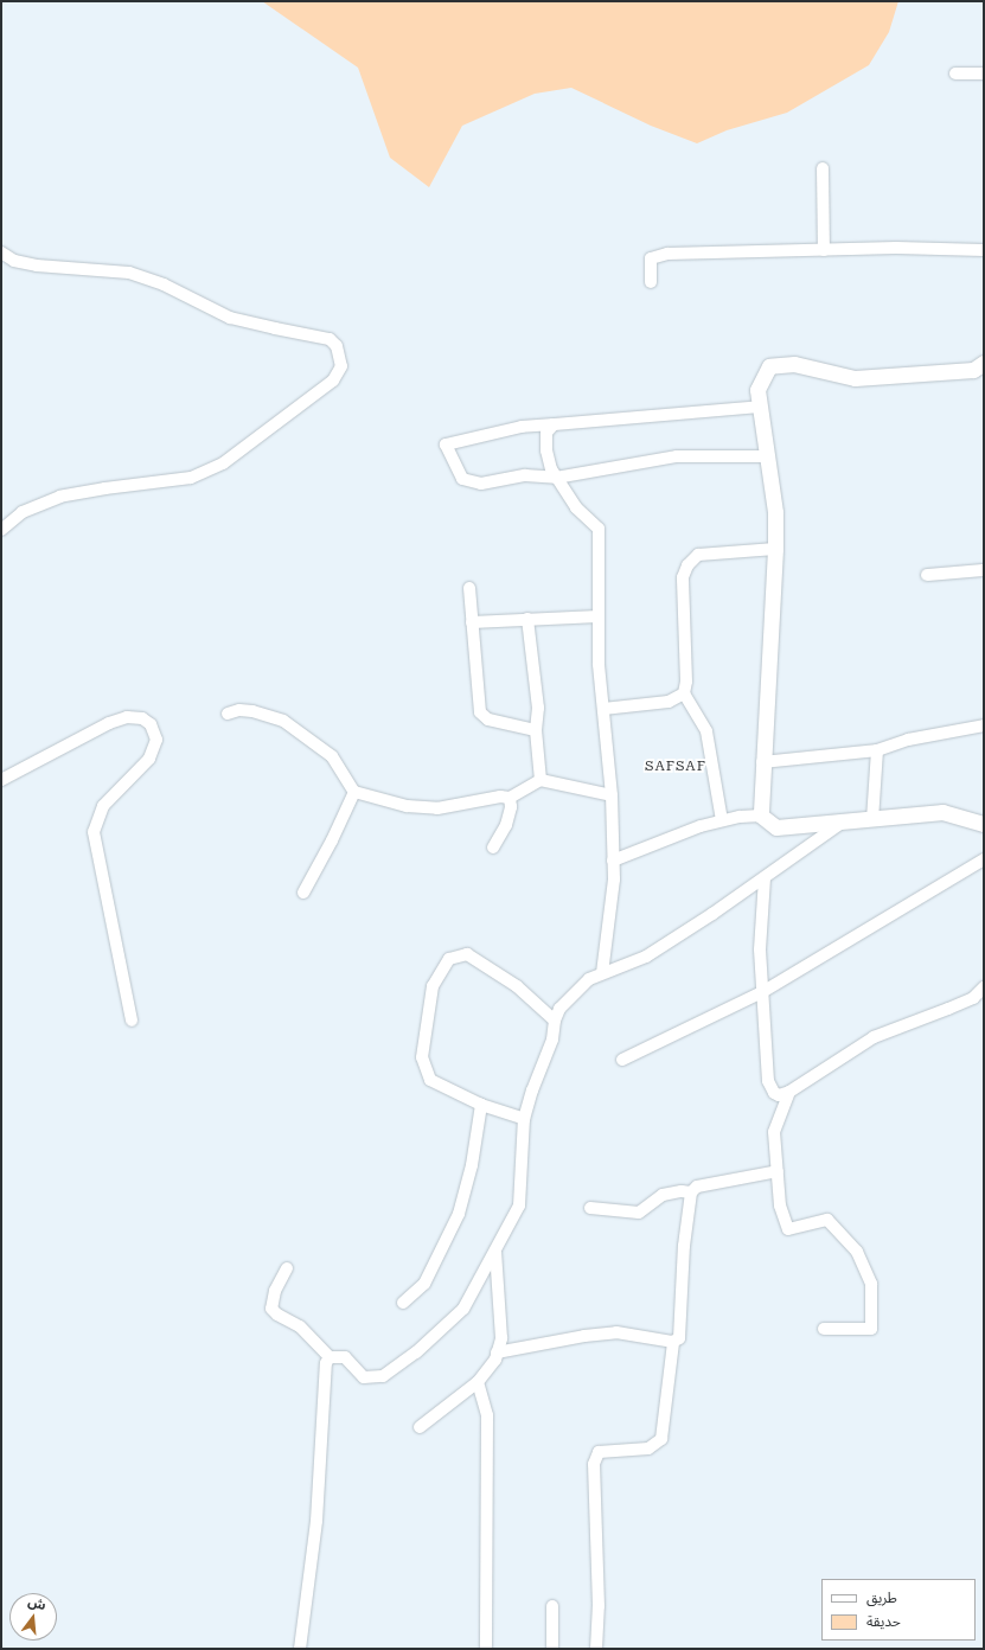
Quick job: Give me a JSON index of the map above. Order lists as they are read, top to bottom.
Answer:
{
  "districts": ["SAFSAF"],
  "legend": ["طريق", "حديقة"],
  "north": "top"
}
